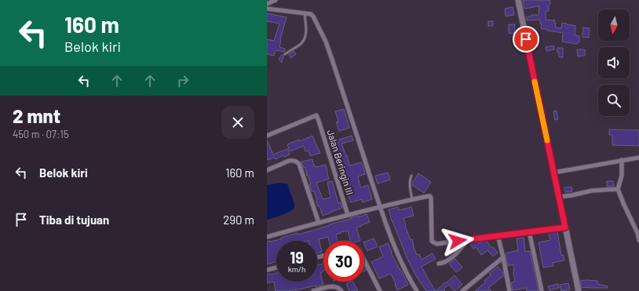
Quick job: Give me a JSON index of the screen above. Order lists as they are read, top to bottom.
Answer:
{
  "streets": {
    "street": ["Jalan Beringin III"]
  },
  "north": "bottom",
  "page": {
    "turn": ["160 m", "Belok kiri"],
    "heading": ["2 mnt", "450 m · 07:15"],
    "list": [
      {
        "name": "Belok kiri",
        "value": "160 m"
      },
      {
        "name": "Tiba di tujuan",
        "value": "290 m"
      }
    ],
    "speed": "19 km/h",
    "limit": "30"
  }
}
